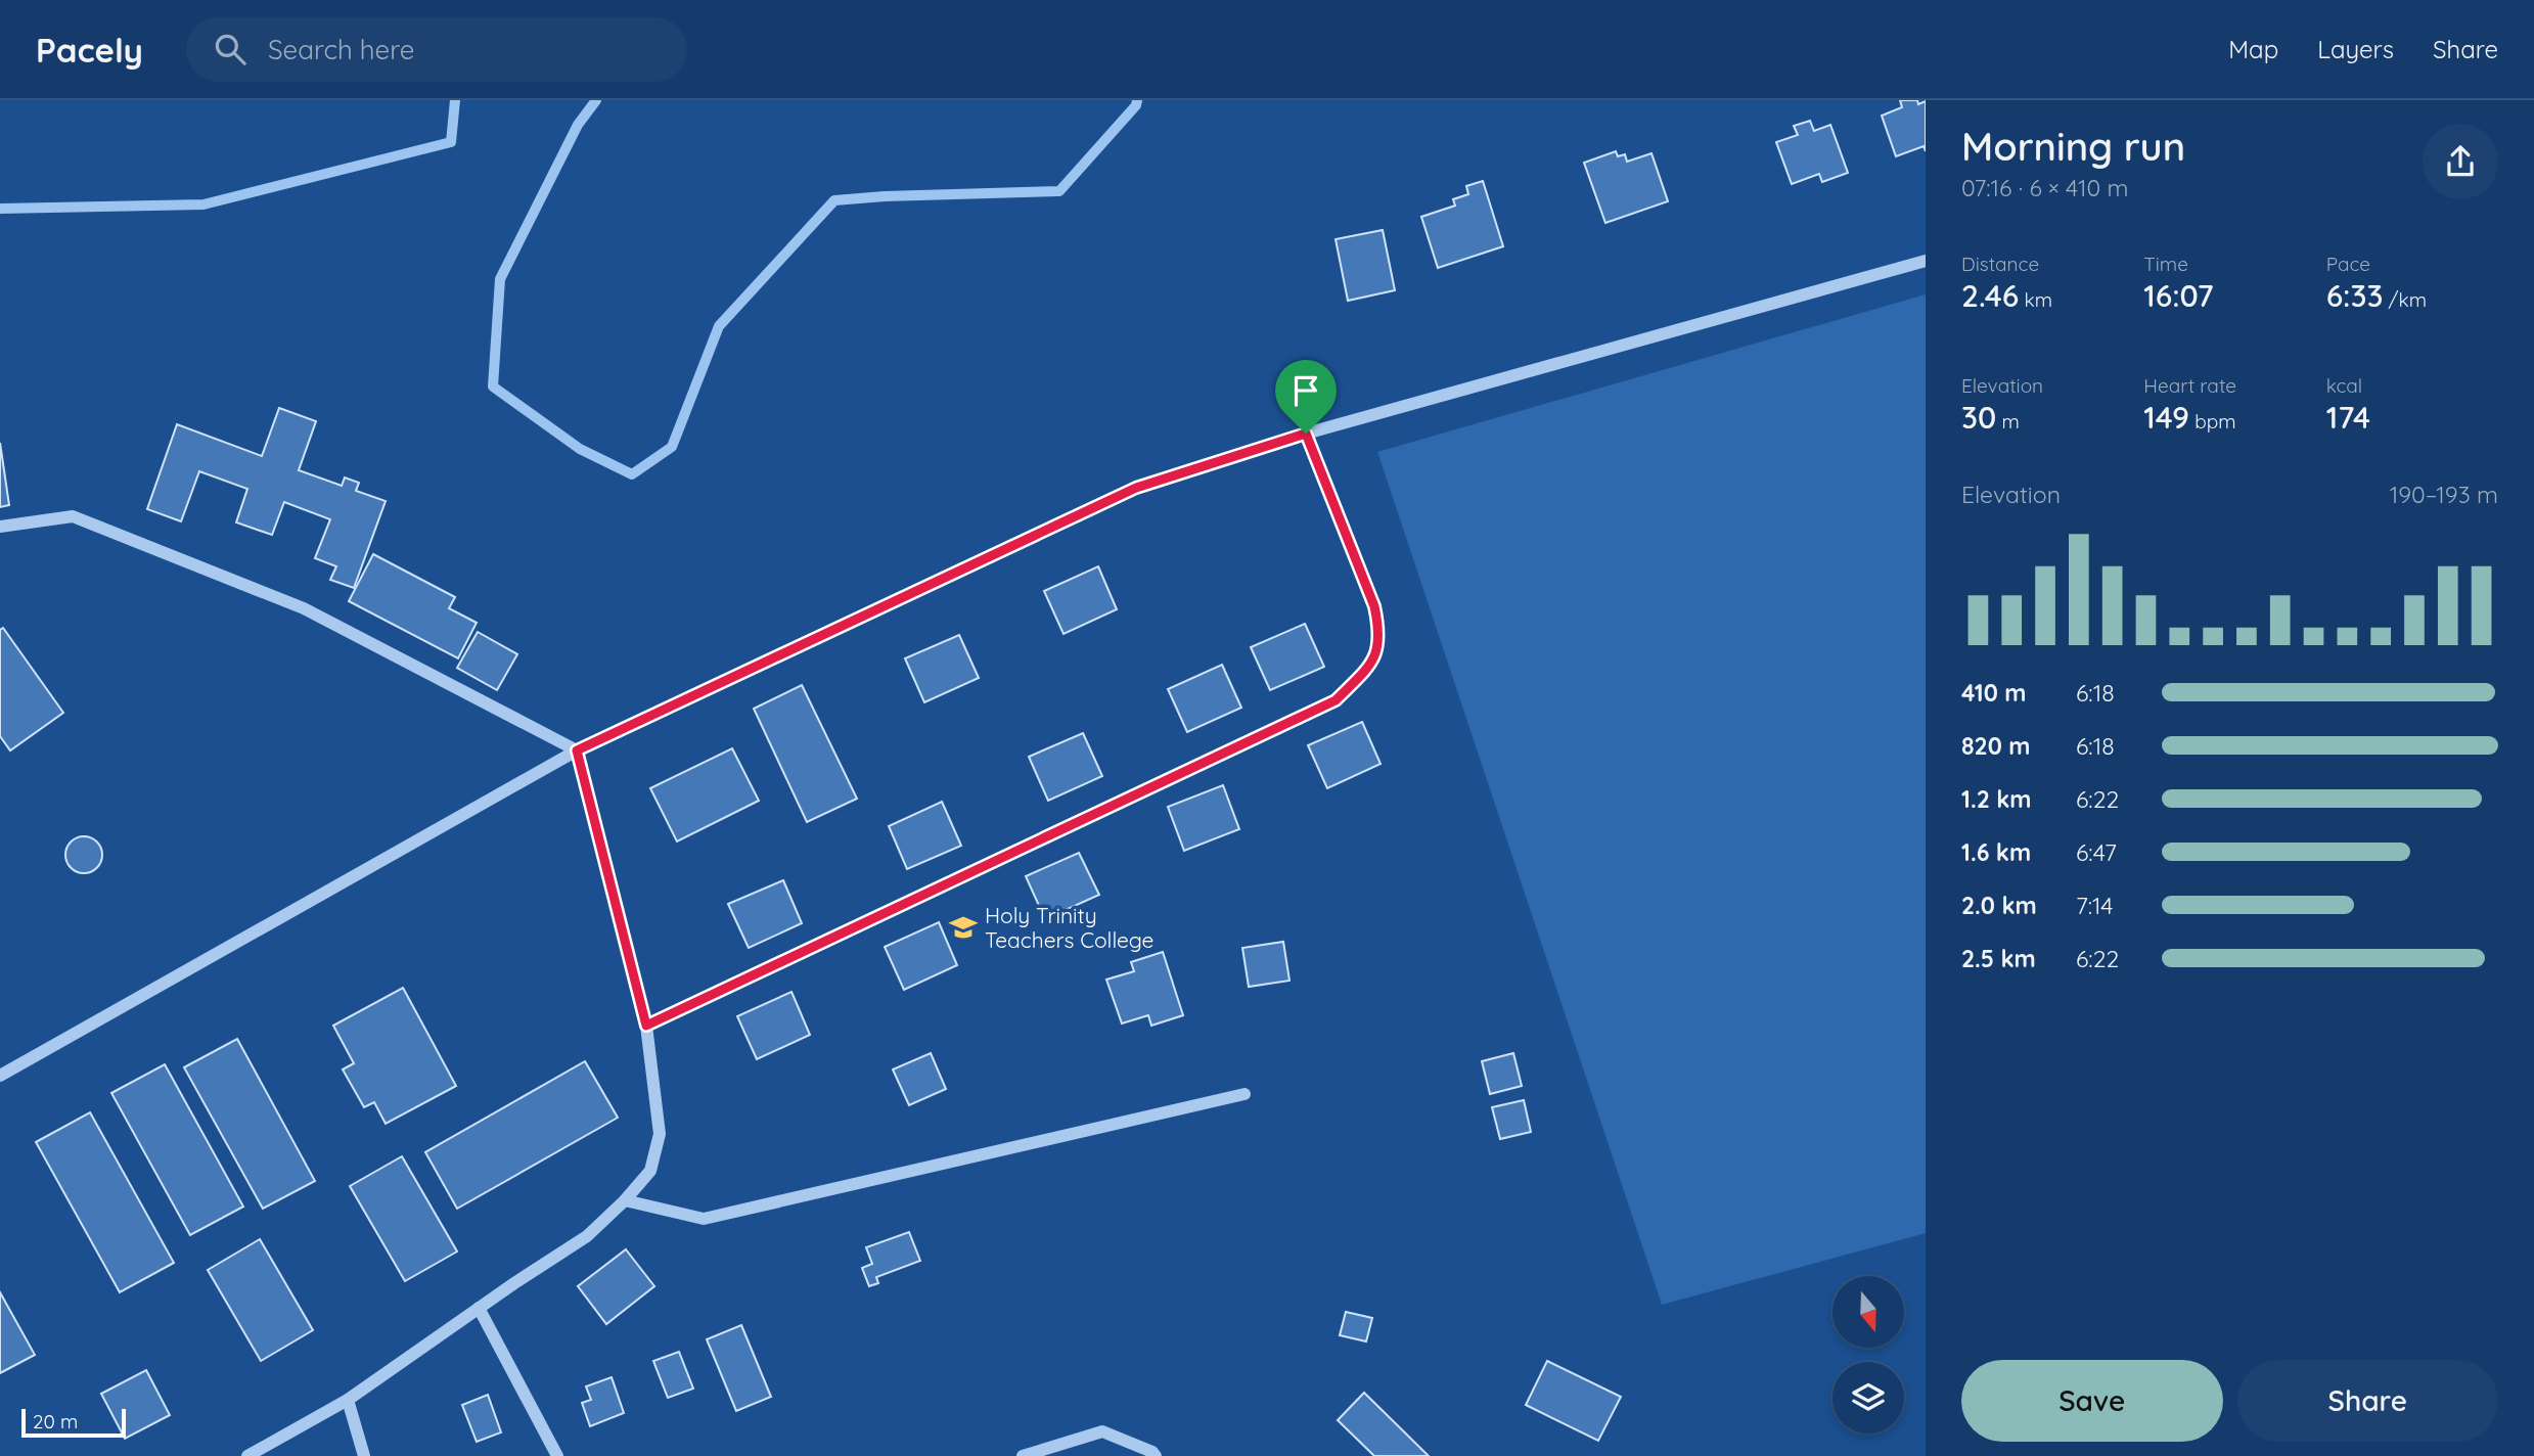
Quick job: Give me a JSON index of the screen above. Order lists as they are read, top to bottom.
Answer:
{
  "places": {
    "school or university": ["Holy Trinity Teachers College"]
  },
  "scale_bar": "20 m",
  "north": "bottom",
  "page": {
    "header": "Pacely",
    "search": "Search here",
    "nav": ["Map", "Layers", "Share"],
    "heading": ["Morning run", "07:16 · 6 × 410 m"],
    "stats": [
      ["Distance", "2.46 km"],
      ["Time", "16:07"],
      ["Pace", "6:33 /km"],
      ["Elevation", "30 m"],
      ["Heart rate", "149 bpm"],
      ["kcal", "174"]
    ],
    "chart": ["Elevation", "190–193 m"],
    "list": [
      {
        "name": "410 m",
        "note": "6:18"
      },
      {
        "name": "820 m",
        "note": "6:18"
      },
      {
        "name": "1.2 km",
        "note": "6:22"
      },
      {
        "name": "1.6 km",
        "note": "6:47"
      },
      {
        "name": "2.0 km",
        "note": "7:14"
      },
      {
        "name": "2.5 km",
        "note": "6:22"
      }
    ],
    "buttons": ["Save", "Share"],
    "scale": "20 m"
  }
}
